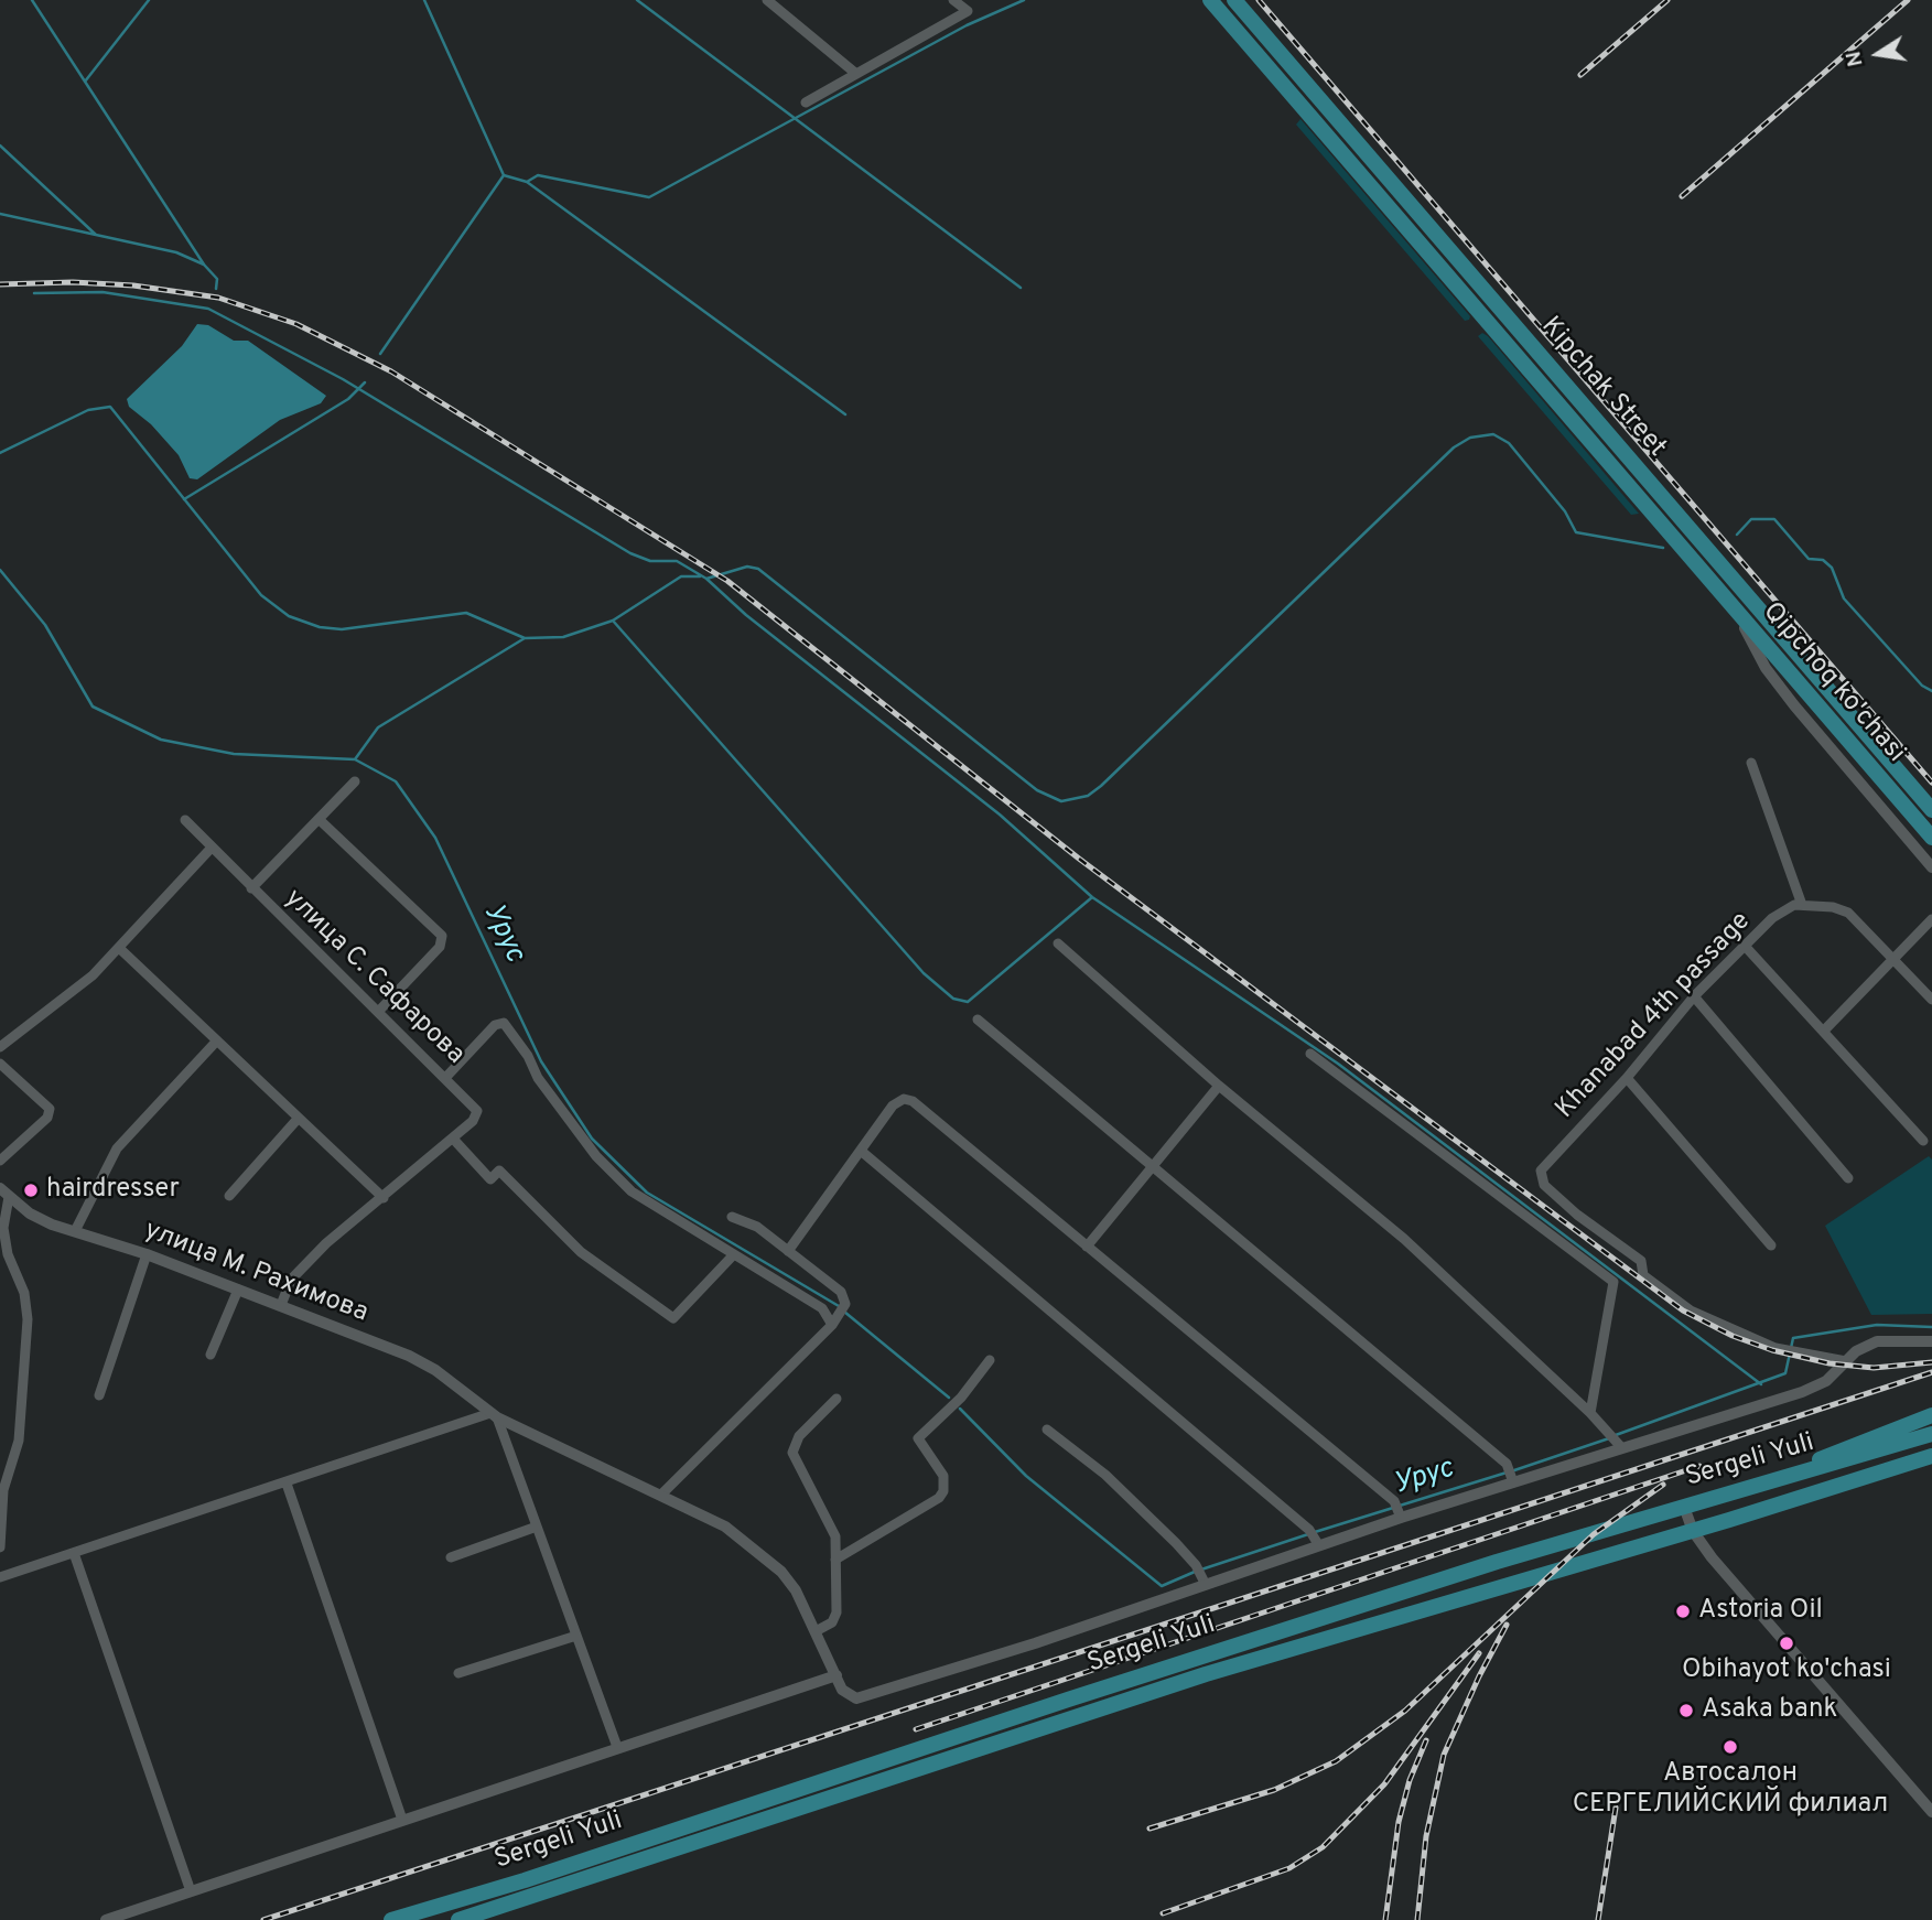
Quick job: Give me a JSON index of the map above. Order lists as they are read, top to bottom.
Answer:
{
  "streets": {
    "main road": ["Kipchak Street", "Qipchoq ko'chasi", "Sergeli Yuli"],
    "street": ["улица С. Сафарова", "Khanabad 4th passage", "улица М. Рахимова"]
  },
  "crossings": [
    ["Kipchak Street", "Qipchoq ko'chasi"],
    ["улица С. Сафарова", "улица М. Рахимова"]
  ],
  "water": ["Урус"],
  "places": [
    "hairdresser",
    "Astoria Oil",
    "Obihayot ko'chasi",
    "Asaka bank",
    "Автосалон СЕРГЕЛИЙСКИЙ филиал"
  ],
  "north": "left"
}
